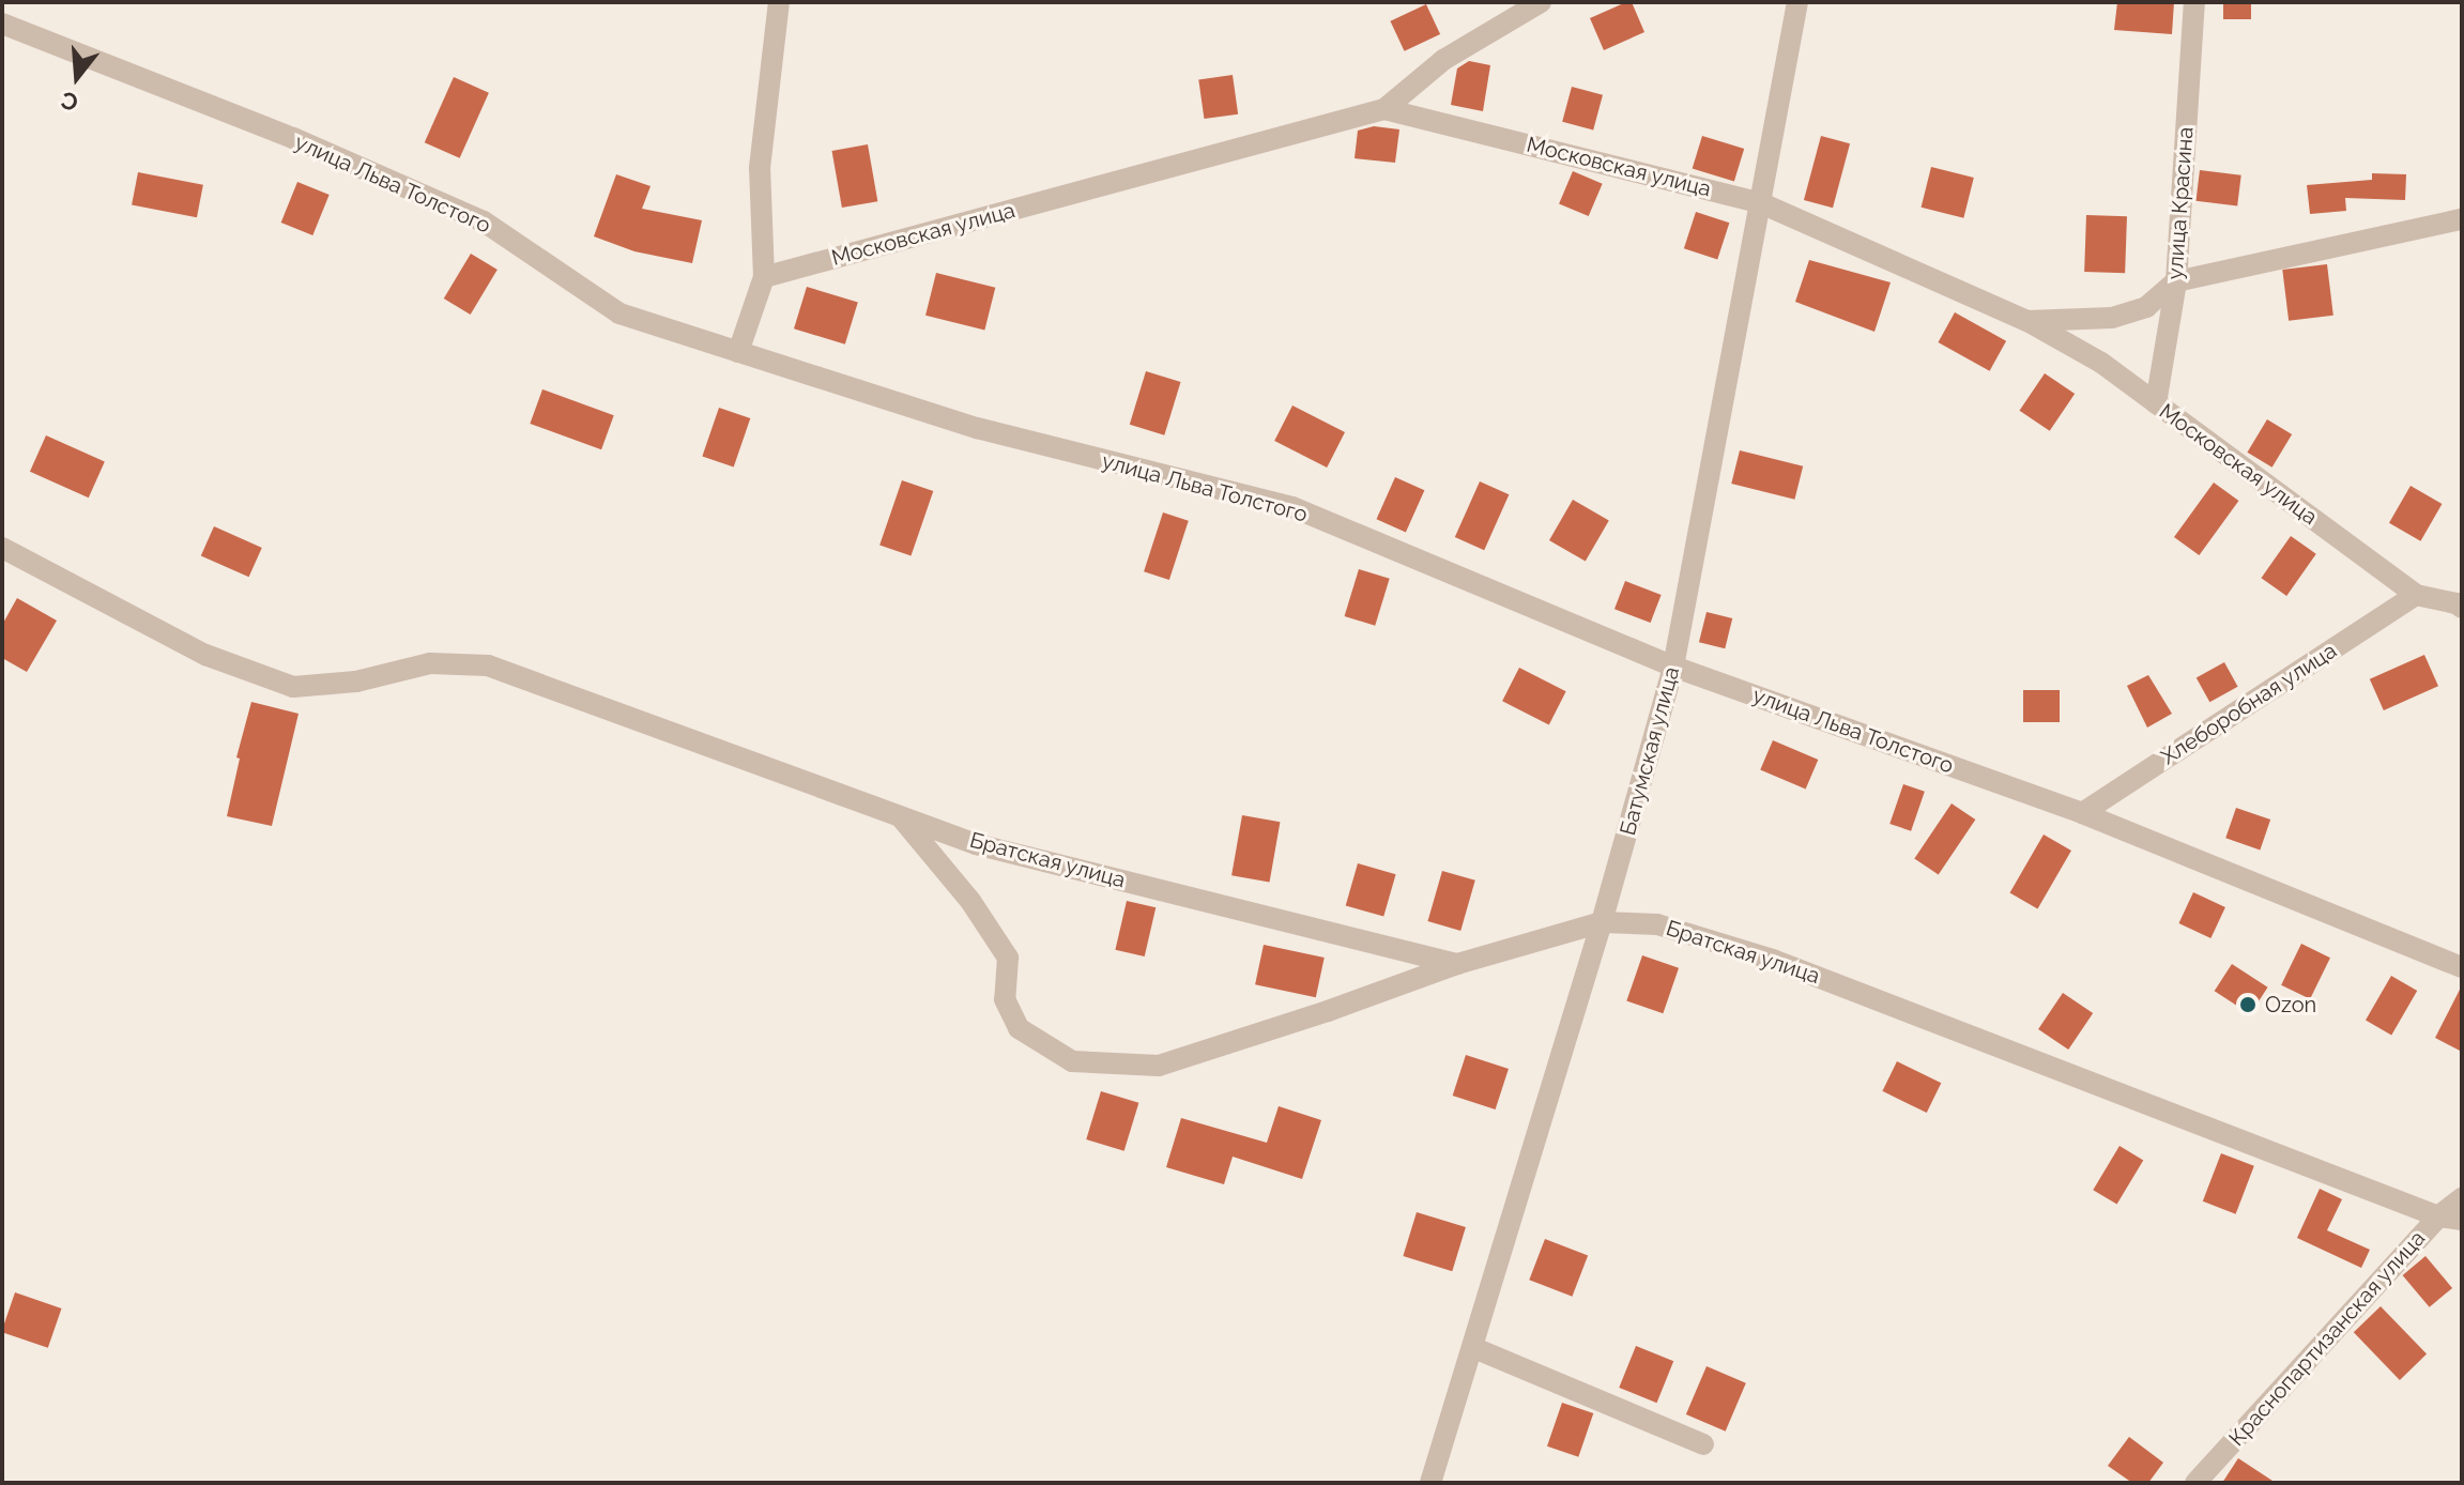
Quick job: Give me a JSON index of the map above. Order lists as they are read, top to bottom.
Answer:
{
  "streets": {
    "street": [
      "Московская улица",
      "улица Льва Толстого",
      "улица Красина",
      "Хлеборобная улица",
      "Батумская улица",
      "Братская улица",
      "Краснопартизанская улица"
    ]
  },
  "crossings": [
    ["Московская улица", "улица Красина"],
    ["Московская улица", "Хлеборобная улица"],
    ["Московская улица", "Батумская улица"],
    ["улица Льва Толстого", "Хлеборобная улица"],
    ["улица Льва Толстого", "Батумская улица"],
    ["Батумская улица", "Братская улица"],
    ["Братская улица", "Краснопартизанская улица"]
  ],
  "places": ["Ozon"],
  "north": "bottom"
}
